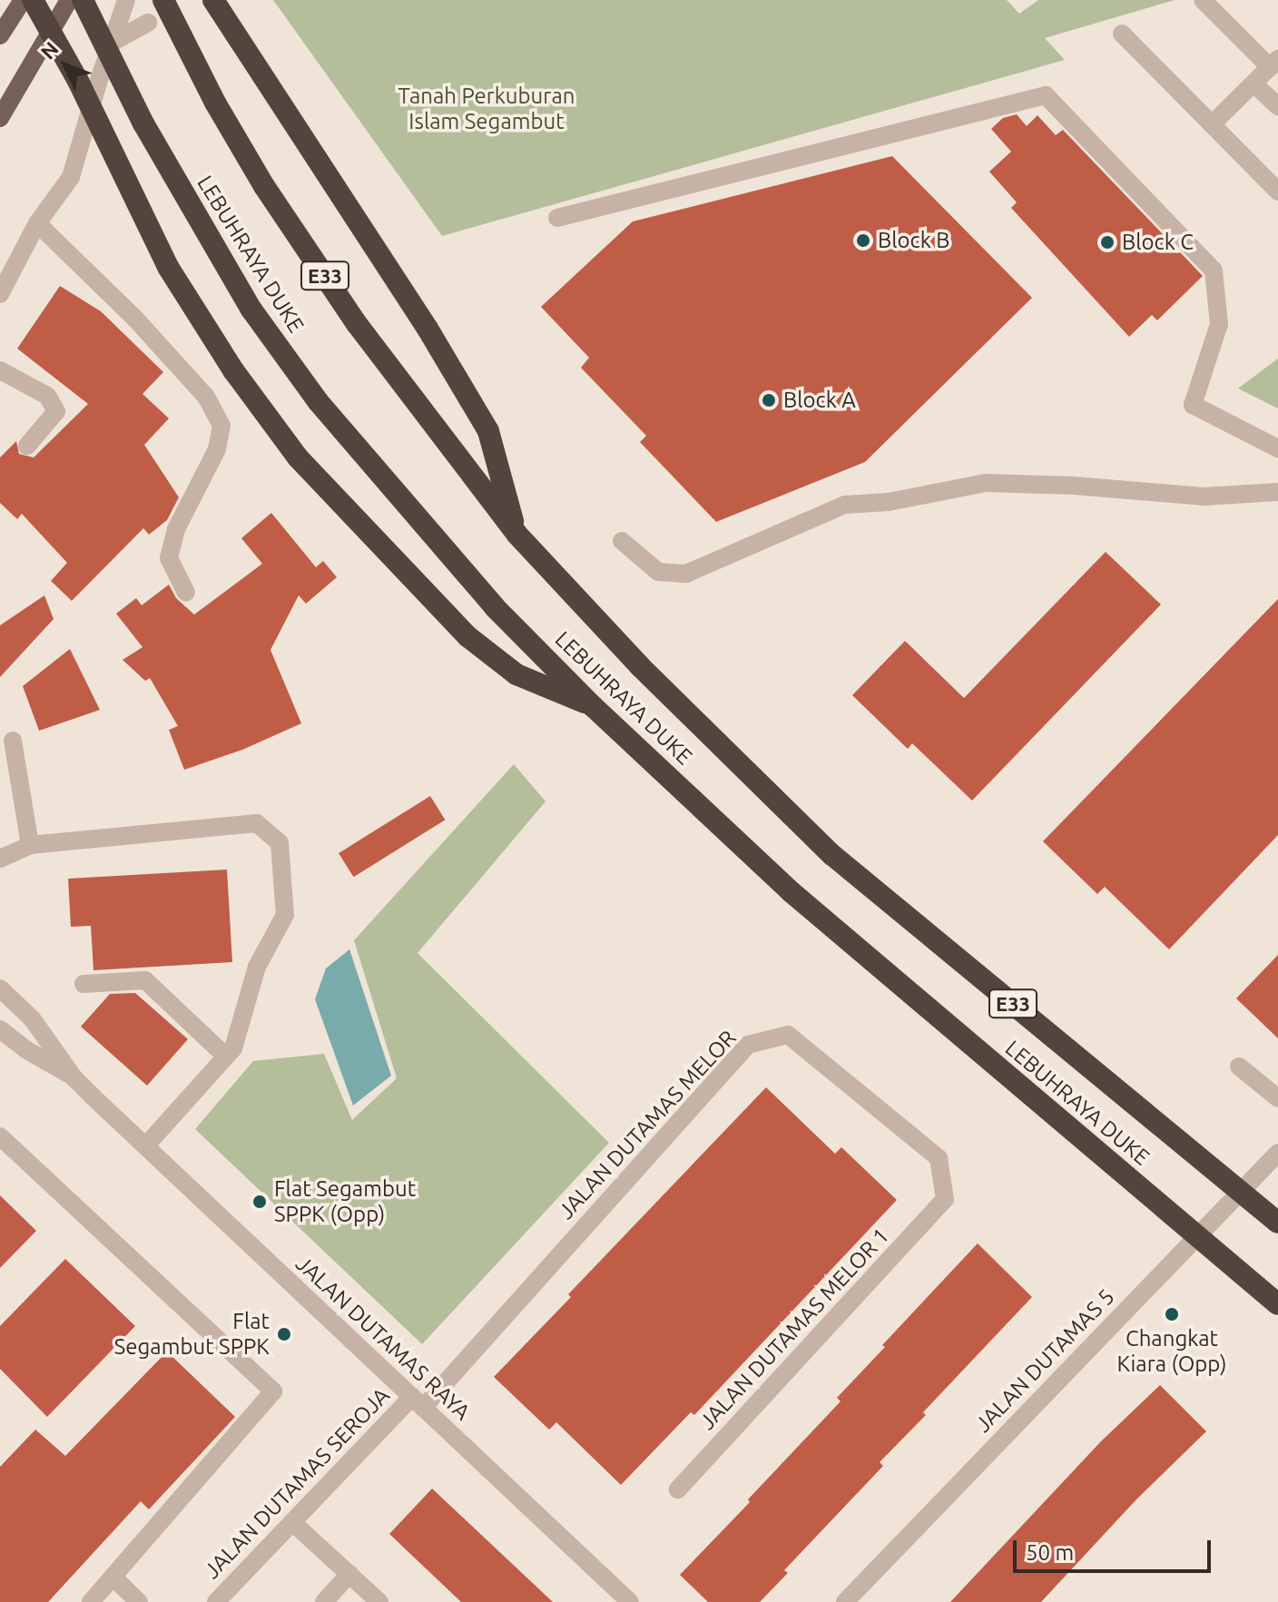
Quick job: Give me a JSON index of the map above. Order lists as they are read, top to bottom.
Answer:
{
  "streets": {
    "highway": ["LEBUHRAYA DUKE", "E33"],
    "street": [
      "JALAN DUTAMAS MELOR",
      "JALAN DUTAMAS MELOR 1",
      "JALAN DUTAMAS RAYA",
      "JALAN DUTAMAS 5",
      "JALAN DUTAMAS SEROJA"
    ]
  },
  "crossings": [
    ["LEBUHRAYA DUKE", "E33"],
    ["JALAN DUTAMAS MELOR", "JALAN DUTAMAS MELOR 1"],
    ["JALAN DUTAMAS MELOR", "JALAN DUTAMAS RAYA"],
    ["JALAN DUTAMAS MELOR", "JALAN DUTAMAS SEROJA"],
    ["JALAN DUTAMAS RAYA", "JALAN DUTAMAS SEROJA"]
  ],
  "parks": ["Tanah Perkuburan Islam Segambut"],
  "places": [
    "Block B",
    "Block C",
    "Block A",
    "Flat Segambut SPPK (Opp)",
    "Changkat Kiara (Opp)",
    "Flat Segambut SPPK"
  ],
  "scale_bar": "50 m",
  "north": "top left"
}
